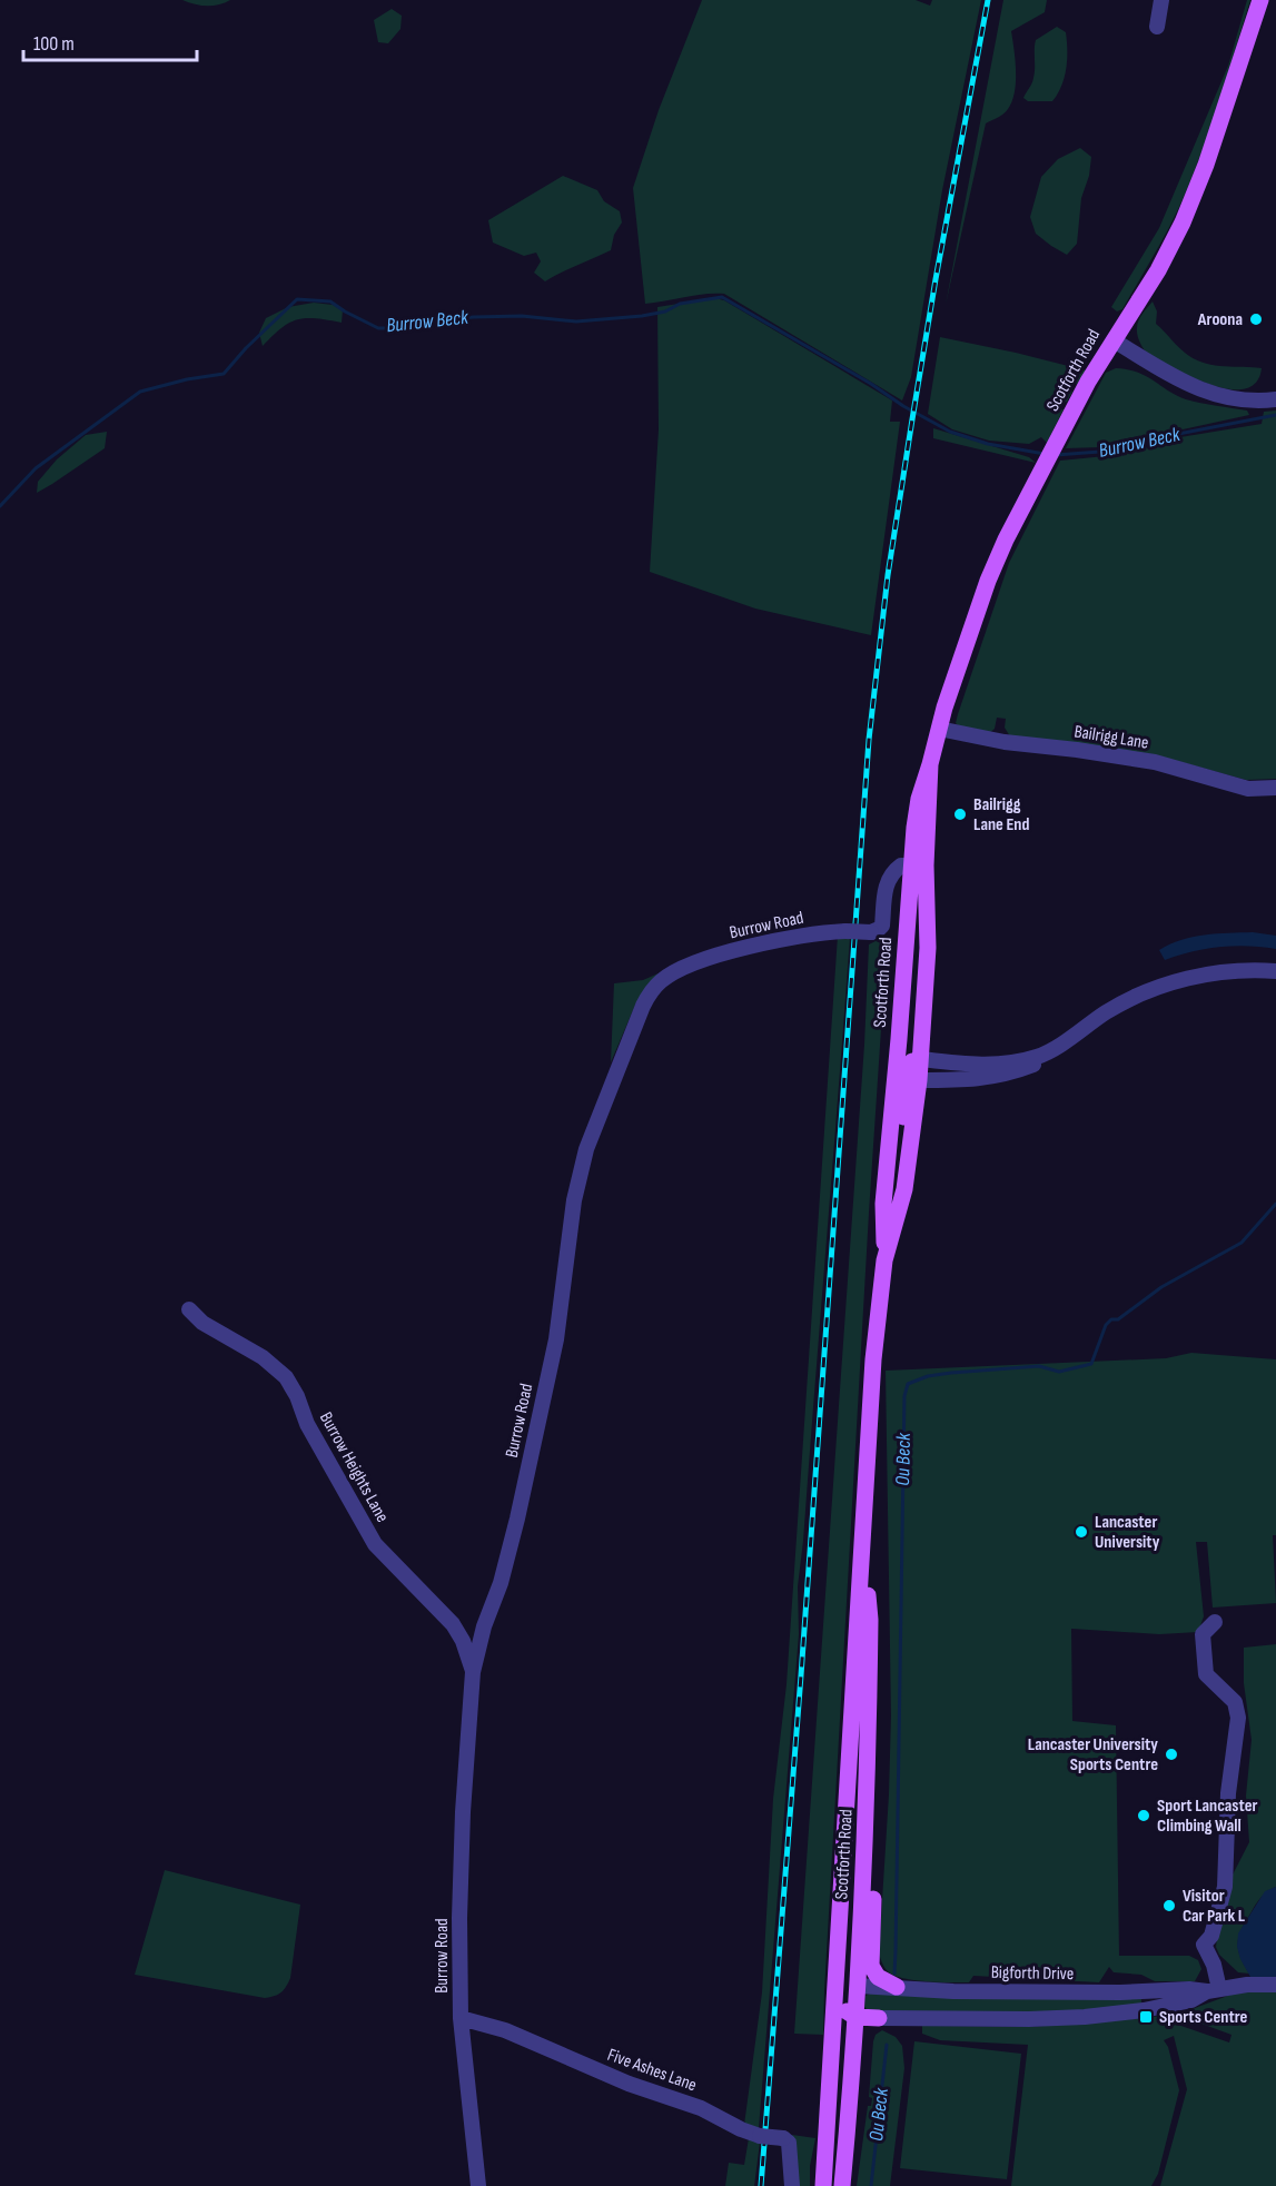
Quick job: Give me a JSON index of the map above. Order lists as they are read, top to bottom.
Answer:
{
  "streets": {
    "main road": ["Scotforth Road"],
    "street": [
      "Bailrigg Lane",
      "Burrow Road",
      "Burrow Heights Lane",
      "Bigforth Drive",
      "Five Ashes Lane"
    ]
  },
  "crossings": [
    ["Scotforth Road", "Bailrigg Lane"],
    ["Scotforth Road", "Burrow Road"],
    ["Scotforth Road", "Bigforth Drive"],
    ["Burrow Road", "Burrow Heights Lane"],
    ["Burrow Road", "Five Ashes Lane"]
  ],
  "water": ["Burrow Beck", "Ou Beck"],
  "places": {
    "other": [
      "Aroona",
      "Bailrigg Lane End",
      "Lancaster University",
      "Lancaster University Sports Centre",
      "Sport Lancaster Climbing Wall",
      "Visitor Car Park L"
    ],
    "transit": ["Sports Centre"]
  },
  "scale_bar": "100 m"
}
